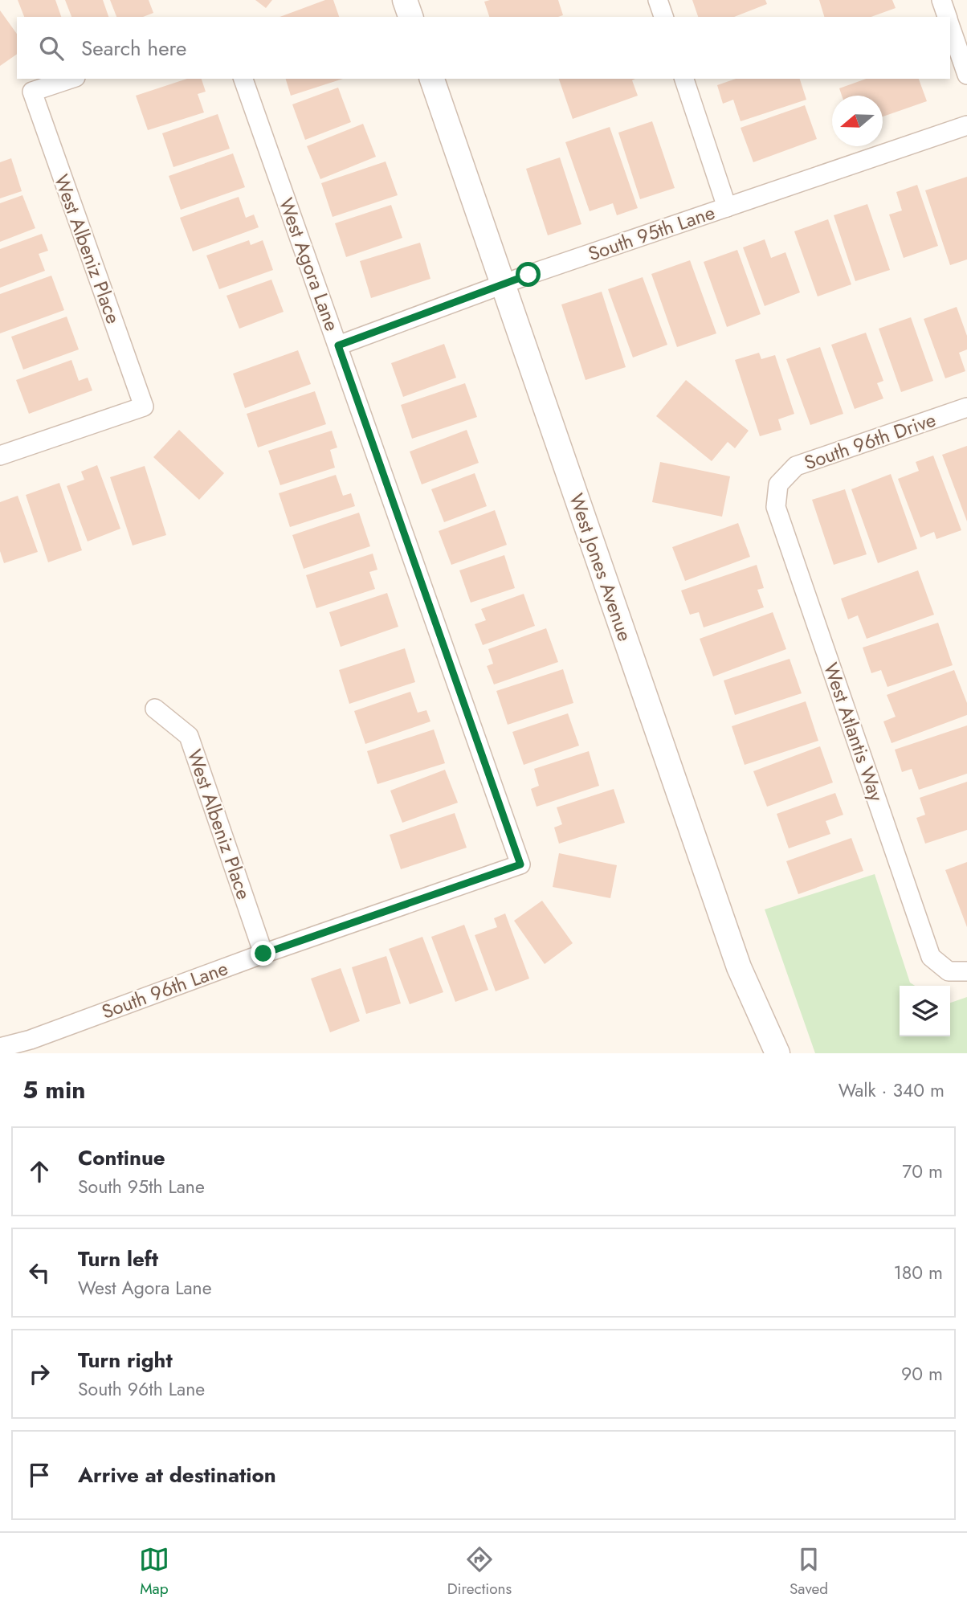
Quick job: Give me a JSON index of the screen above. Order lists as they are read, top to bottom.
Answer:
{
  "streets": {
    "street": [
      "South 95th Lane",
      "West Albeniz Place",
      "West Agora Lane",
      "South 96th Drive",
      "West Jones Avenue",
      "West Atlantis Way",
      "South 96th Lane"
    ]
  },
  "crossings": [
    ["South 95th Lane", "West Agora Lane"],
    ["South 95th Lane", "West Jones Avenue"],
    ["West Albeniz Place", "South 96th Lane"],
    ["West Agora Lane", "South 96th Lane"],
    ["South 96th Drive", "West Atlantis Way"]
  ],
  "north": "left",
  "page": {
    "search": "Search here",
    "heading": ["5 min", "Walk · 340 m"],
    "list": [
      ["Continue", "South 95th Lane", "70 m"],
      ["Turn left", "West Agora Lane", "180 m"],
      ["Turn right", "South 96th Lane", "90 m"],
      "Arrive at destination"
    ],
    "nav": ["Map", "Directions", "Saved"]
  }
}
